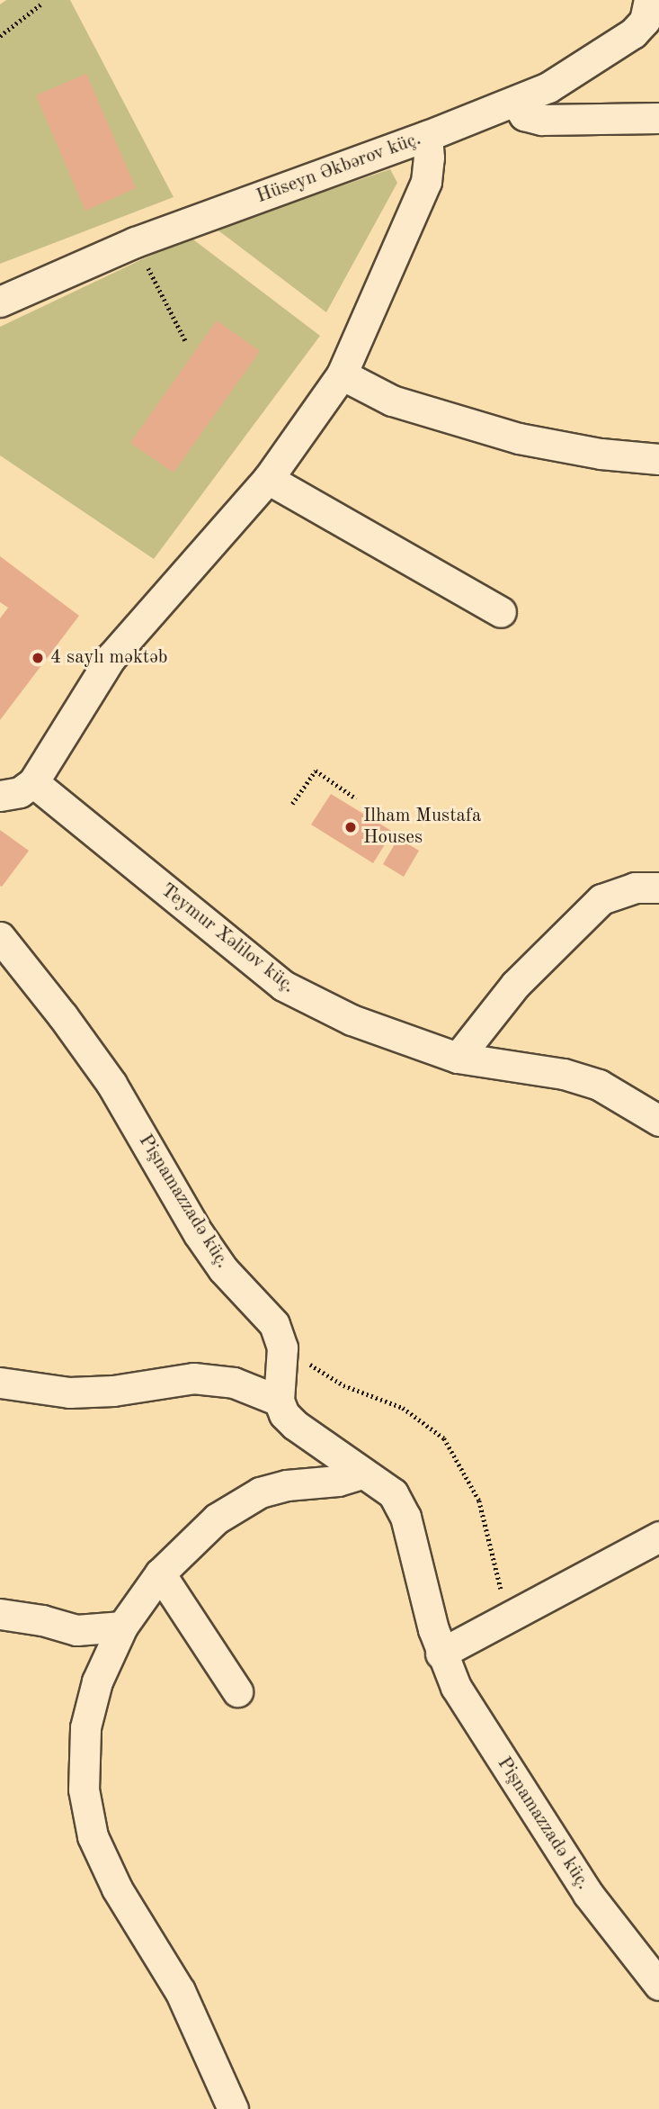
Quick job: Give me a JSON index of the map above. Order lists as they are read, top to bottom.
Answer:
{
  "streets": {
    "street": ["Hüseyn Əkbərov küç.", "Teymur Xəlilov küç.", "Pişnamazzadə küç."]
  },
  "places": ["4 saylı məktəb", "Ilham Mustafa Houses"]
}
